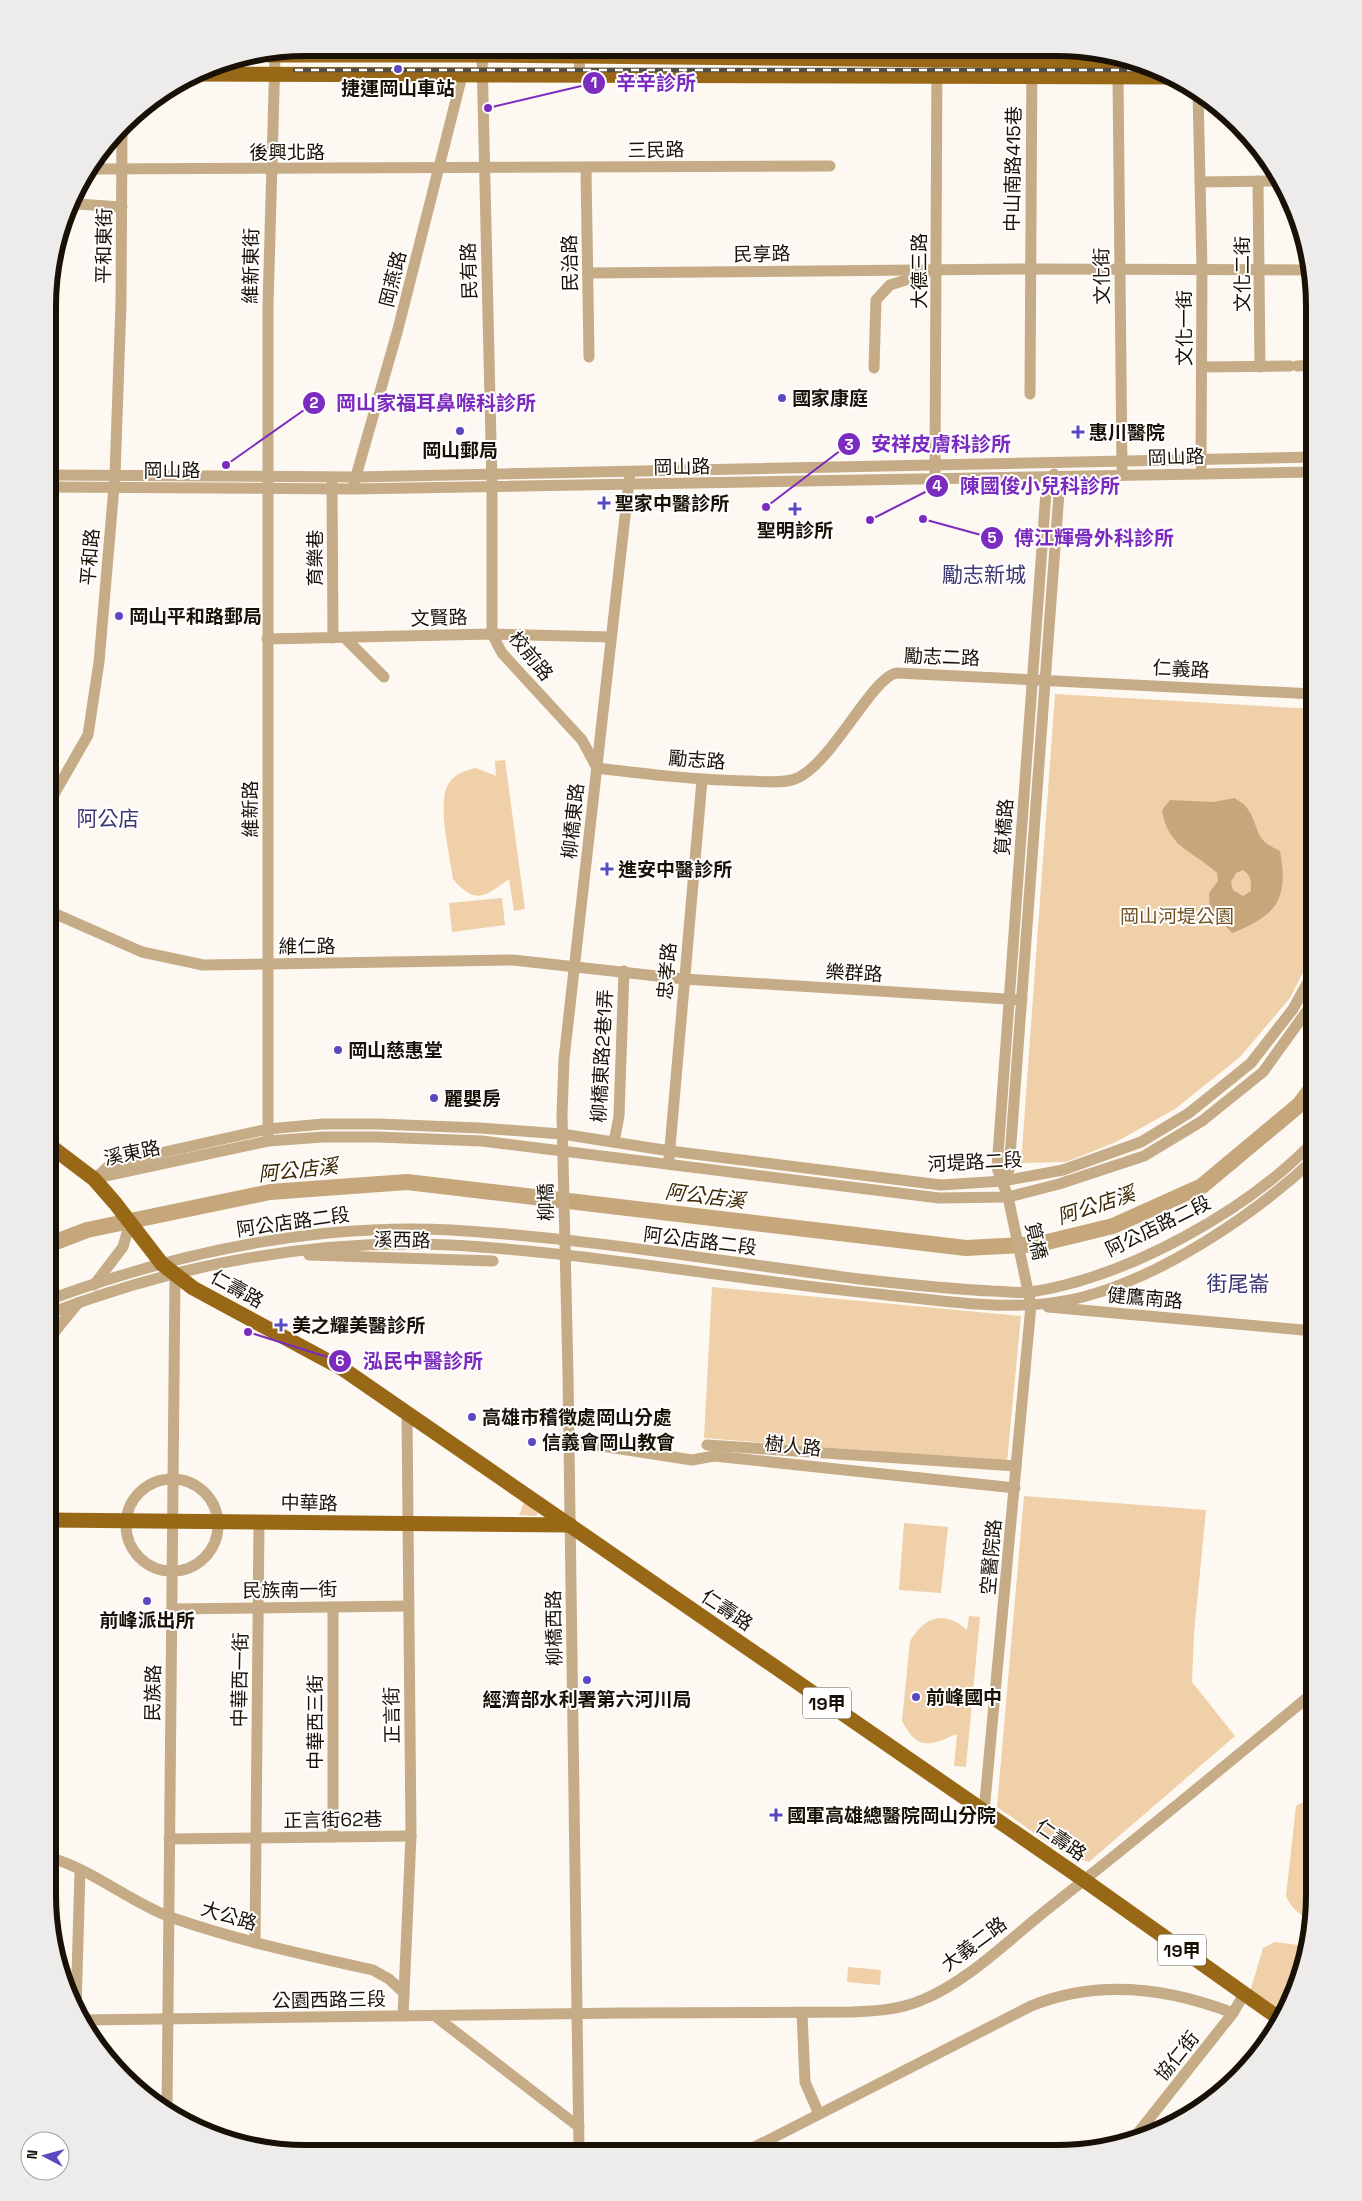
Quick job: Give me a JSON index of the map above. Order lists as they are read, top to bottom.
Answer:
{
  "streets": {
    "main road": ["仁壽路", "中華路", "19甲"],
    "street": [
      "三民路",
      "後興北路",
      "中山南路415巷",
      "平和東街",
      "民享路",
      "民治路",
      "維新東街",
      "民有路",
      "大德三路",
      "文化二街",
      "文化街",
      "岡燕路",
      "文化一街",
      "岡山路",
      "平和路",
      "育樂巷",
      "文賢路",
      "校前路",
      "勵志二路",
      "仁義路",
      "勵志路",
      "維新路",
      "柳橋東路",
      "筧橋路",
      "維仁路",
      "忠孝路",
      "樂群路",
      "柳橋東路2巷1弄",
      "溪東路",
      "河堤路二段",
      "柳橋",
      "阿公店路二段",
      "溪西路",
      "筧橋",
      "健鷹南路",
      "樹人路",
      "空醫院路",
      "民族南一街",
      "柳橋西路",
      "中華西一街",
      "民族路",
      "正言街",
      "中華西三街",
      "正言街62巷",
      "大公路",
      "大義二路",
      "公園西路三段",
      "協仁街"
    ]
  },
  "crossings": [
    ["三民路", "後興北路"],
    ["三民路", "民治路"],
    ["三民路", "民有路"],
    ["後興北路", "平和東街"],
    ["後興北路", "維新東街"],
    ["後興北路", "民有路"],
    ["後興北路", "岡燕路"],
    ["中山南路415巷", "民享路"],
    ["平和東街", "平和路"],
    ["民享路", "民治路"],
    ["民享路", "大德三路"],
    ["民享路", "文化二街"],
    ["民享路", "文化街"],
    ["民享路", "文化一街"],
    ["維新東街", "岡山路"],
    ["維新東街", "維新路"],
    ["民有路", "岡山路"],
    ["民有路", "校前路"],
    ["大德三路", "岡山路"],
    ["文化街", "岡山路"],
    ["岡燕路", "岡山路"],
    ["文化一街", "岡山路"],
    ["岡山路", "平和路"],
    ["岡山路", "育樂巷"],
    ["岡山路", "校前路"],
    ["岡山路", "維新路"],
    ["岡山路", "柳橋東路"],
    ["岡山路", "筧橋路"],
    ["育樂巷", "文賢路"],
    ["文賢路", "校前路"],
    ["文賢路", "維新路"],
    ["文賢路", "柳橋東路"],
    ["校前路", "勵志路"],
    ["校前路", "柳橋東路"],
    ["勵志二路", "仁義路"],
    ["勵志二路", "勵志路"],
    ["勵志二路", "筧橋路"],
    ["仁義路", "筧橋路"],
    ["勵志路", "柳橋東路"],
    ["勵志路", "忠孝路"],
    ["維新路", "維仁路"],
    ["維新路", "溪東路"],
    ["柳橋東路", "維仁路"],
    ["柳橋東路", "溪東路"],
    ["柳橋東路", "河堤路二段"],
    ["柳橋東路", "柳橋"],
    ["筧橋路", "樂群路"],
    ["筧橋路", "河堤路二段"],
    ["筧橋路", "筧橋"],
    ["維仁路", "樂群路"],
    ["維仁路", "柳橋東路2巷1弄"],
    ["忠孝路", "樂群路"],
    ["忠孝路", "河堤路二段"],
    ["樂群路", "柳橋東路2巷1弄"],
    ["柳橋東路2巷1弄", "河堤路二段"],
    ["溪東路", "河堤路二段"],
    ["溪東路", "19甲"],
    ["河堤路二段", "筧橋"],
    ["柳橋", "阿公店路二段"],
    ["柳橋", "柳橋西路"],
    ["阿公店路二段", "筧橋"],
    ["阿公店路二段", "仁壽路"],
    ["阿公店路二段", "健鷹南路"],
    ["阿公店路二段", "空醫院路"],
    ["阿公店路二段", "柳橋西路"],
    ["阿公店路二段", "民族路"],
    ["筧橋", "健鷹南路"],
    ["筧橋", "空醫院路"],
    ["仁壽路", "中華路"],
    ["仁壽路", "空醫院路"],
    ["仁壽路", "柳橋西路"],
    ["仁壽路", "民族路"],
    ["仁壽路", "19甲"],
    ["仁壽路", "正言街"],
    ["仁壽路", "大義二路"],
    ["仁壽路", "協仁街"],
    ["健鷹南路", "空醫院路"],
    ["樹人路", "空醫院路"],
    ["樹人路", "柳橋西路"],
    ["中華路", "柳橋西路"],
    ["中華路", "中華西一街"],
    ["中華路", "民族路"],
    ["中華路", "正言街"],
    ["民族南一街", "中華西一街"],
    ["民族南一街", "民族路"],
    ["民族南一街", "正言街"],
    ["民族南一街", "中華西三街"],
    ["柳橋西路", "大義二路"],
    ["柳橋西路", "公園西路三段"],
    ["中華西一街", "正言街62巷"],
    ["中華西一街", "大公路"],
    ["民族路", "正言街62巷"],
    ["民族路", "大公路"],
    ["民族路", "公園西路三段"],
    ["正言街", "正言街62巷"],
    ["正言街", "大公路"],
    ["正言街", "公園西路三段"],
    ["中華西三街", "正言街62巷"],
    ["大義二路", "公園西路三段"]
  ],
  "districts": ["勵志新城", "阿公店", "街尾崙"],
  "water": ["阿公店溪"],
  "parks": ["岡山河堤公園"],
  "places": {
    "other": [
      "捷運岡山車站",
      "辛辛診所",
      "國家康庭",
      "岡山郵局",
      "岡山家福耳鼻喉科診所",
      "安祥皮膚科診所",
      "傅江輝骨外科診所",
      "陳國俊小兒科診所",
      "岡山平和路郵局",
      "岡山慈惠堂",
      "麗嬰房",
      "泓民中醫診所",
      "高雄市稽徵處岡山分處",
      "信義會岡山教會",
      "前峰派出所",
      "經濟部水利署第六河川局",
      "前峰國中"
    ],
    "health": [
      "惠川醫院",
      "聖家中醫診所",
      "聖明診所",
      "進安中醫診所",
      "美之耀美醫診所",
      "國軍高雄總醫院岡山分院"
    ]
  },
  "north": "left"
}
